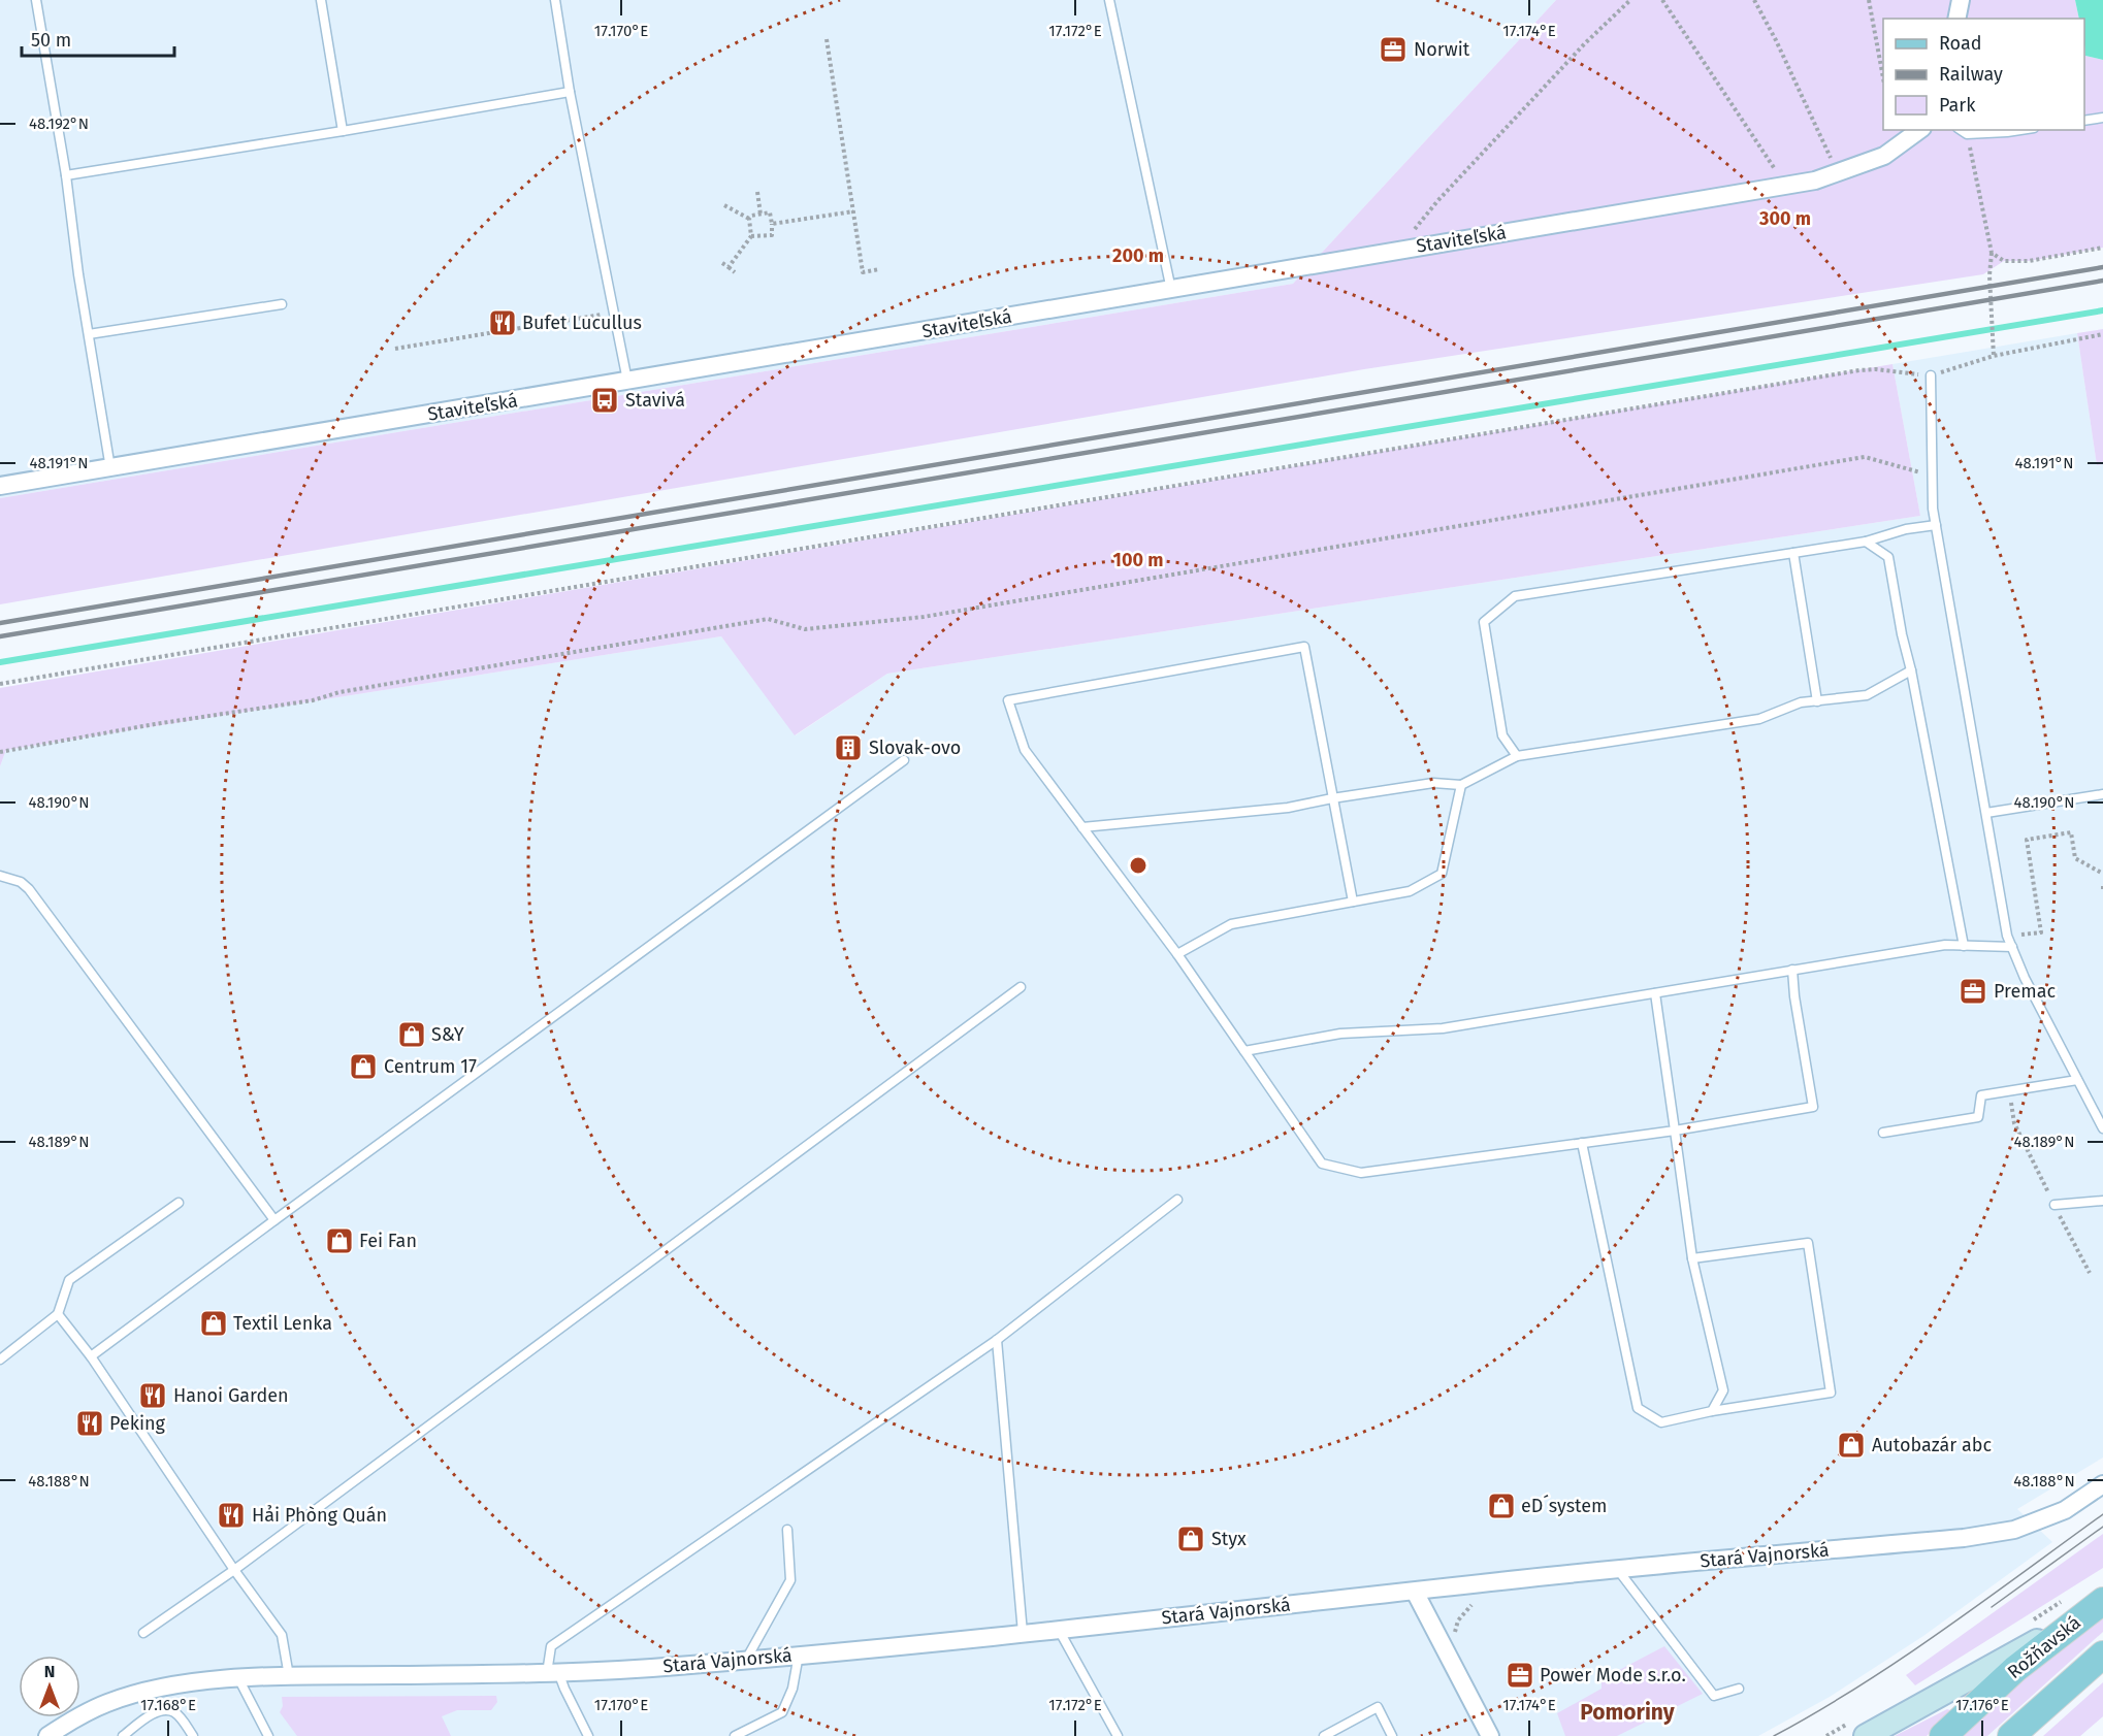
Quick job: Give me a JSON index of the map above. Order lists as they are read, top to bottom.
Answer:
{
  "streets": {
    "main road": ["Rožňavská"],
    "street": ["Staviteľská", "Stará Vajnorská"]
  },
  "districts": ["Pomoriny"],
  "places": {
    "office": ["Norwit", "Premac", "Power Mode s.r.o."],
    "restaurant": [
      "Bufet Lucullus",
      "Hanoi Garden",
      "Peking",
      "Hải Phòng Quán"
    ],
    "bus stop": ["Stavivá"],
    "building": ["Slovak-ovo"],
    "shop": [
      "S&Y",
      "Centrum 17",
      "Fei Fan",
      "Textil Lenka",
      "Autobazár abc",
      "eD´system",
      "Styx"
    ]
  },
  "legend": ["Road", "Railway", "Park"],
  "scale_bar": "50 m",
  "north": "top",
  "coordinates": [
    "17.170°E",
    "17.172°E",
    "17.174°E",
    "48.192°N",
    "48.191°N",
    "48.190°N",
    "48.189°N",
    "48.188°N",
    "17.168°E",
    "17.176°E"
  ],
  "rings": ["300 m", "200 m", "100 m"]
}
